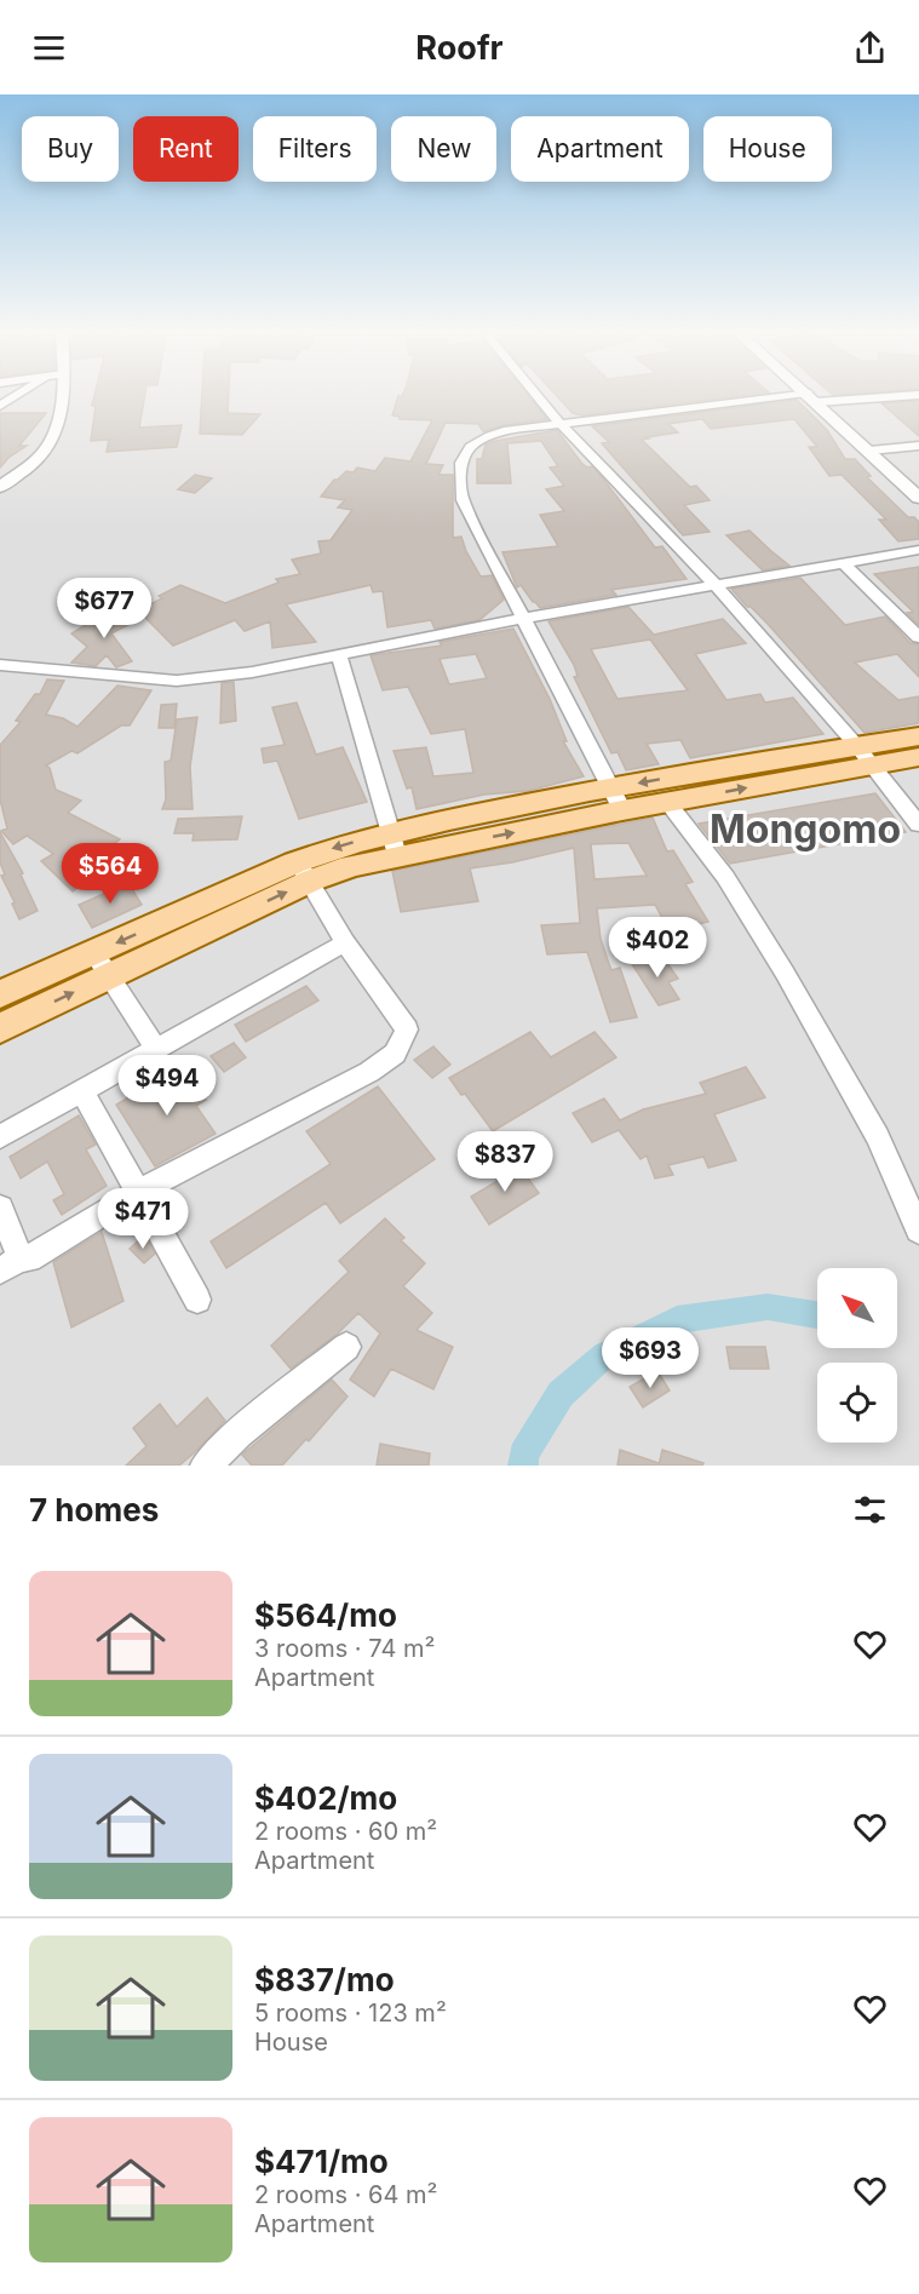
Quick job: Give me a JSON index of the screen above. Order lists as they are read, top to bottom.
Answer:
{
  "districts": ["Mongomo"],
  "north": "top left",
  "page": {
    "header": "Roofr",
    "chip": [
      "Buy",
      "Rent",
      "Filters",
      "New",
      "Apartment",
      "House"
    ],
    "price": [
      "$677",
      "$564",
      "$402",
      "$494",
      "$837",
      "$471",
      "$693"
    ],
    "heading": "7 homes",
    "list": [
      {
        "name": "$564/mo",
        "note": "3 rooms · 74 m² · Apartment"
      },
      {
        "name": "$402/mo",
        "note": "2 rooms · 60 m² · Apartment"
      },
      {
        "name": "$837/mo",
        "note": "5 rooms · 123 m² · House"
      },
      {
        "name": "$471/mo",
        "note": "2 rooms · 64 m² · Apartment"
      }
    ]
  }
}
